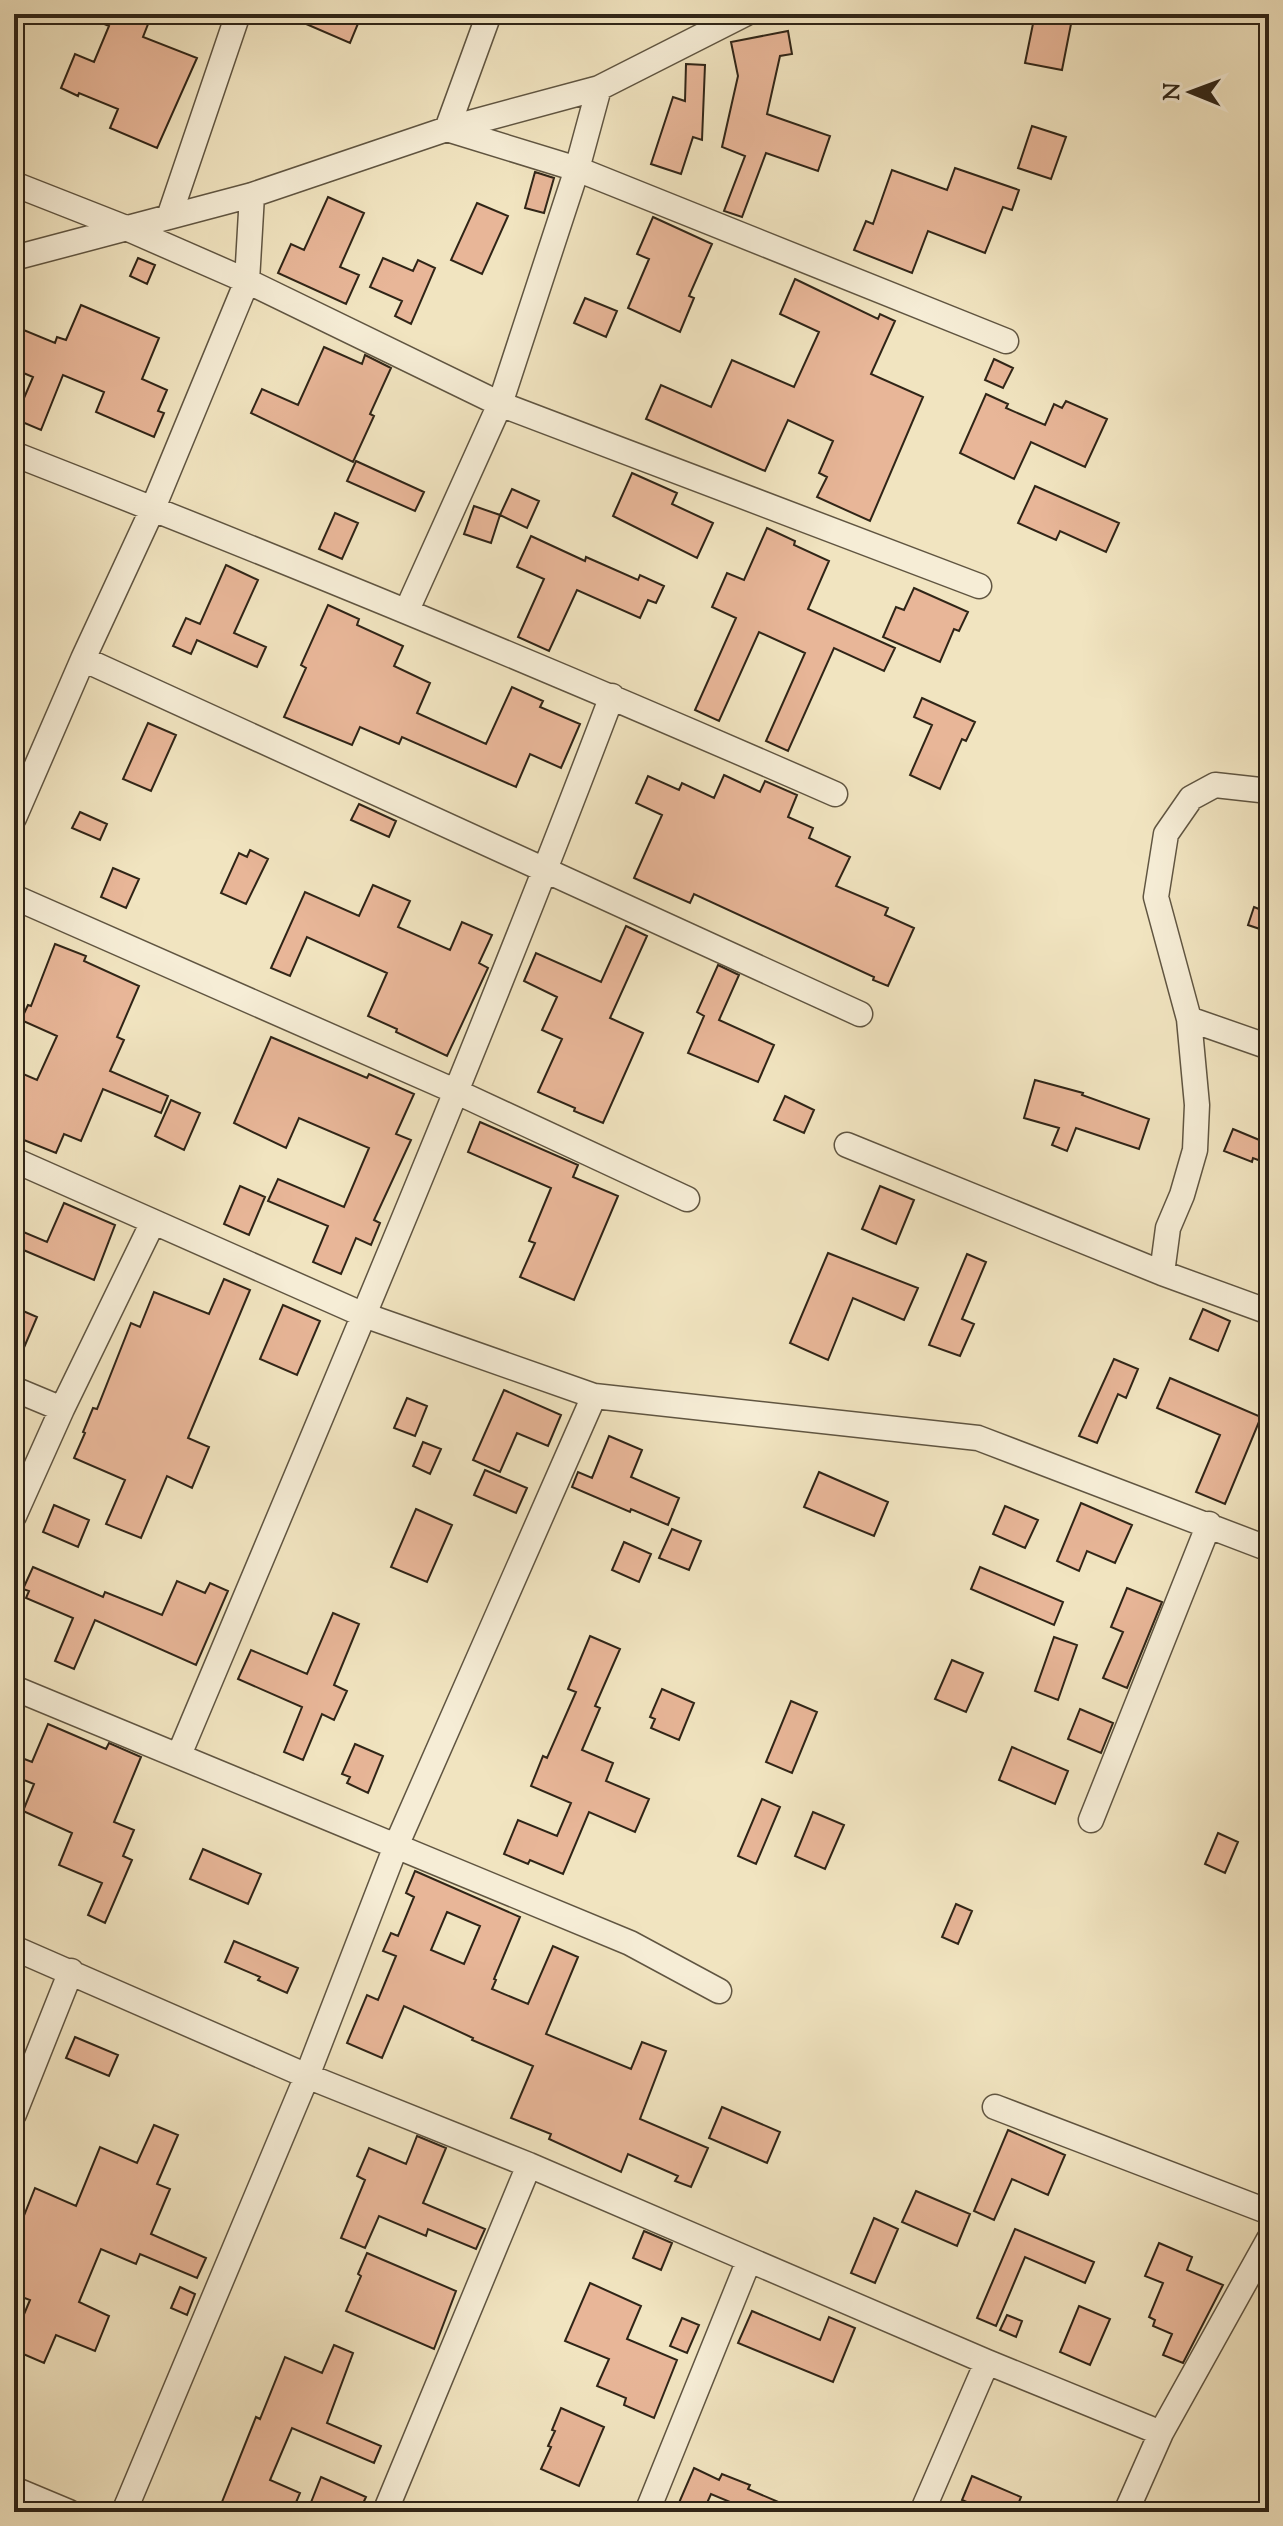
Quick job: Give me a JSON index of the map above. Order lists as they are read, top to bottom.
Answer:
{
  "north": "left"
}
